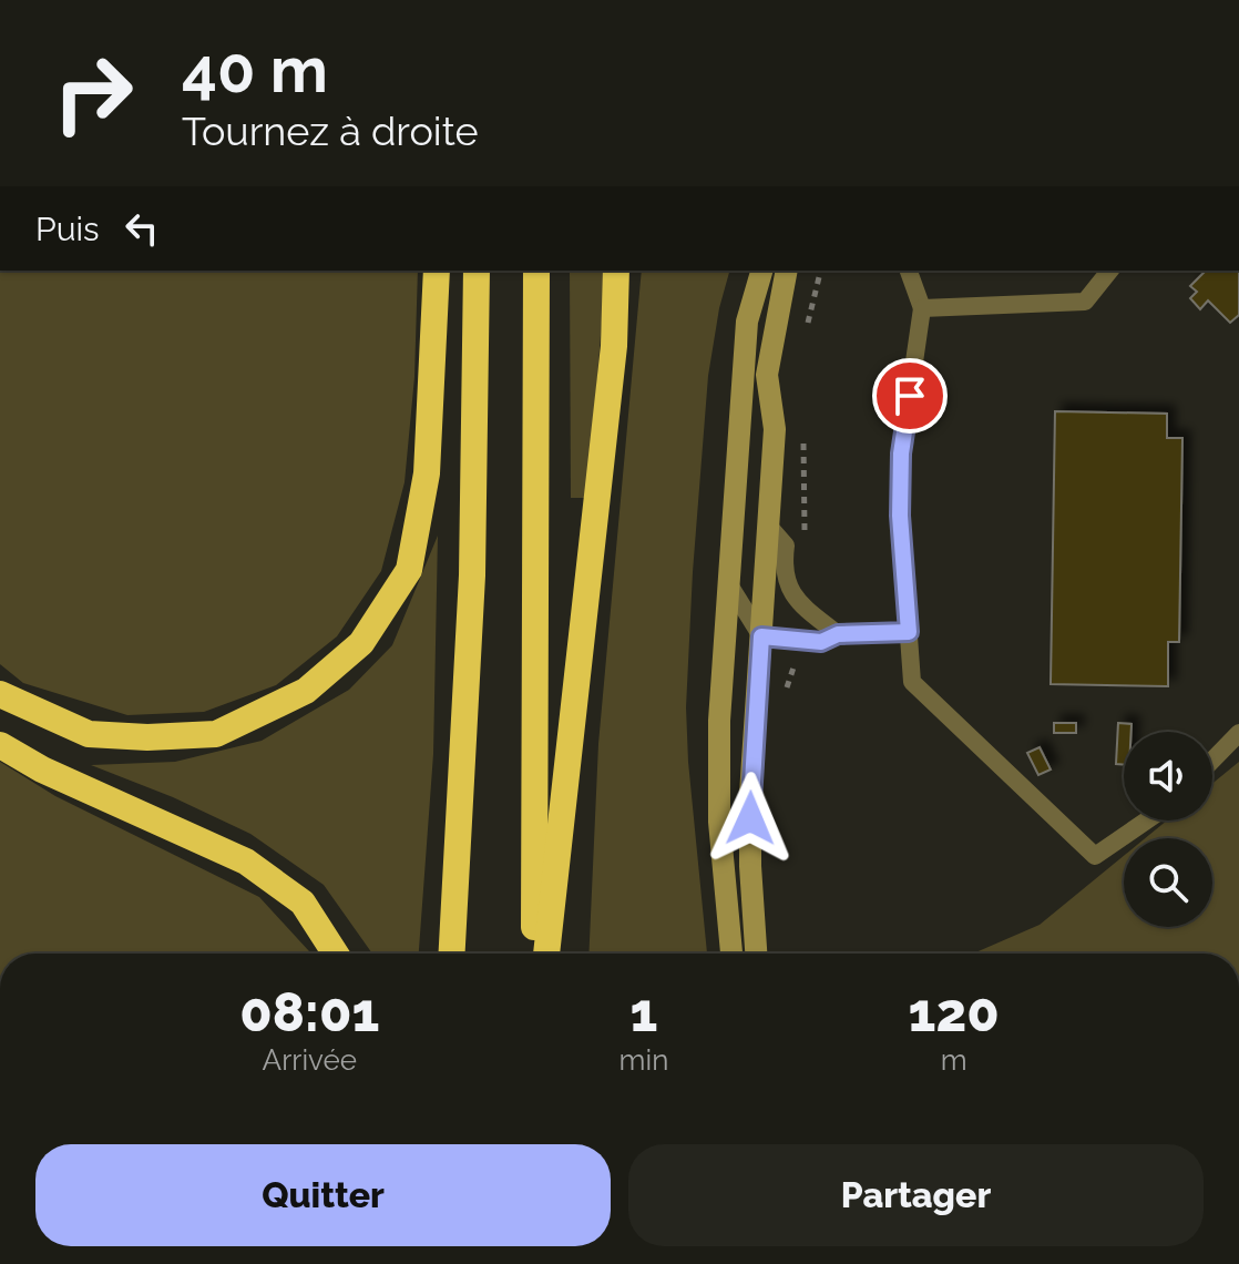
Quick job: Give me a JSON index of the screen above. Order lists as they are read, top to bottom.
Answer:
{
  "page": {
    "turn": ["40 m", "Tournez à droite"],
    "then": "Puis",
    "eta": [
      "08:01",
      "Arrivée",
      "1",
      "min",
      "120",
      "m"
    ],
    "buttons": ["Quitter", "Partager"]
  }
}
